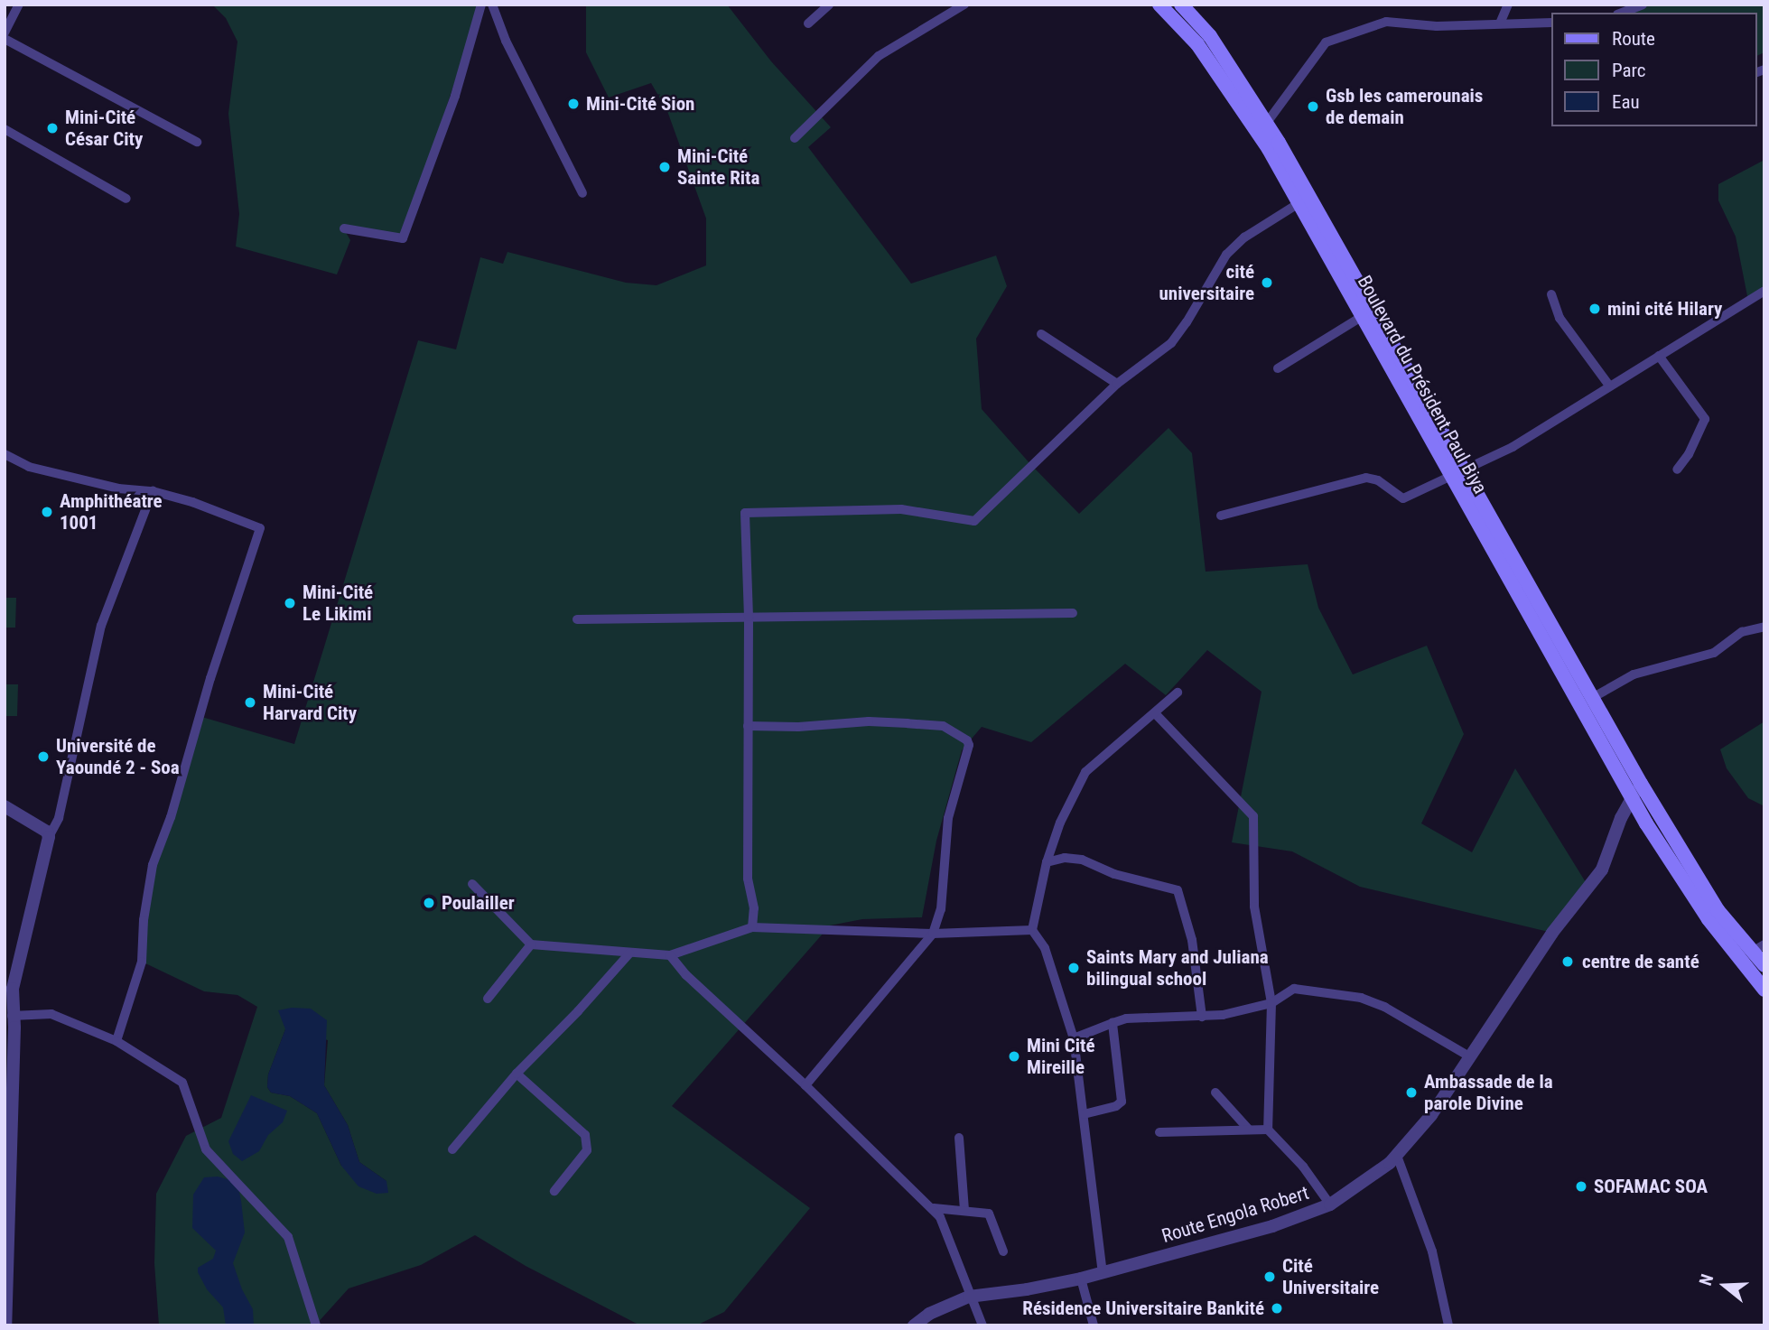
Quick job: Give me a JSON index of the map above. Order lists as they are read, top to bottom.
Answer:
{
  "streets": {
    "main road": ["Boulevard du Président Paul Biya"],
    "street": ["Route Engola Robert"]
  },
  "crossings": [
    ["Boulevard du Président Paul Biya", "Route Engola Robert"]
  ],
  "places": [
    "Mini-Cité Sion",
    "Gsb les camerounais de demain",
    "Mini-Cité César City",
    "Mini-Cité Sainte Rita",
    "cité universitaire",
    "mini cité Hilary",
    "Amphithéatre 1001",
    "Mini-Cité Le Likimi",
    "Mini-Cité Harvard City",
    "Université de Yaoundé 2 - Soa",
    "Poulailler",
    "centre de santé",
    "Saints Mary and Juliana bilingual school",
    "Mini Cité Mireille",
    "Ambassade de la parole Divine",
    "SOFAMAC SOA",
    "Cité Universitaire",
    "Résidence Universitaire Bankité"
  ],
  "legend": ["Route", "Parc", "Eau"],
  "north": "left"
}
